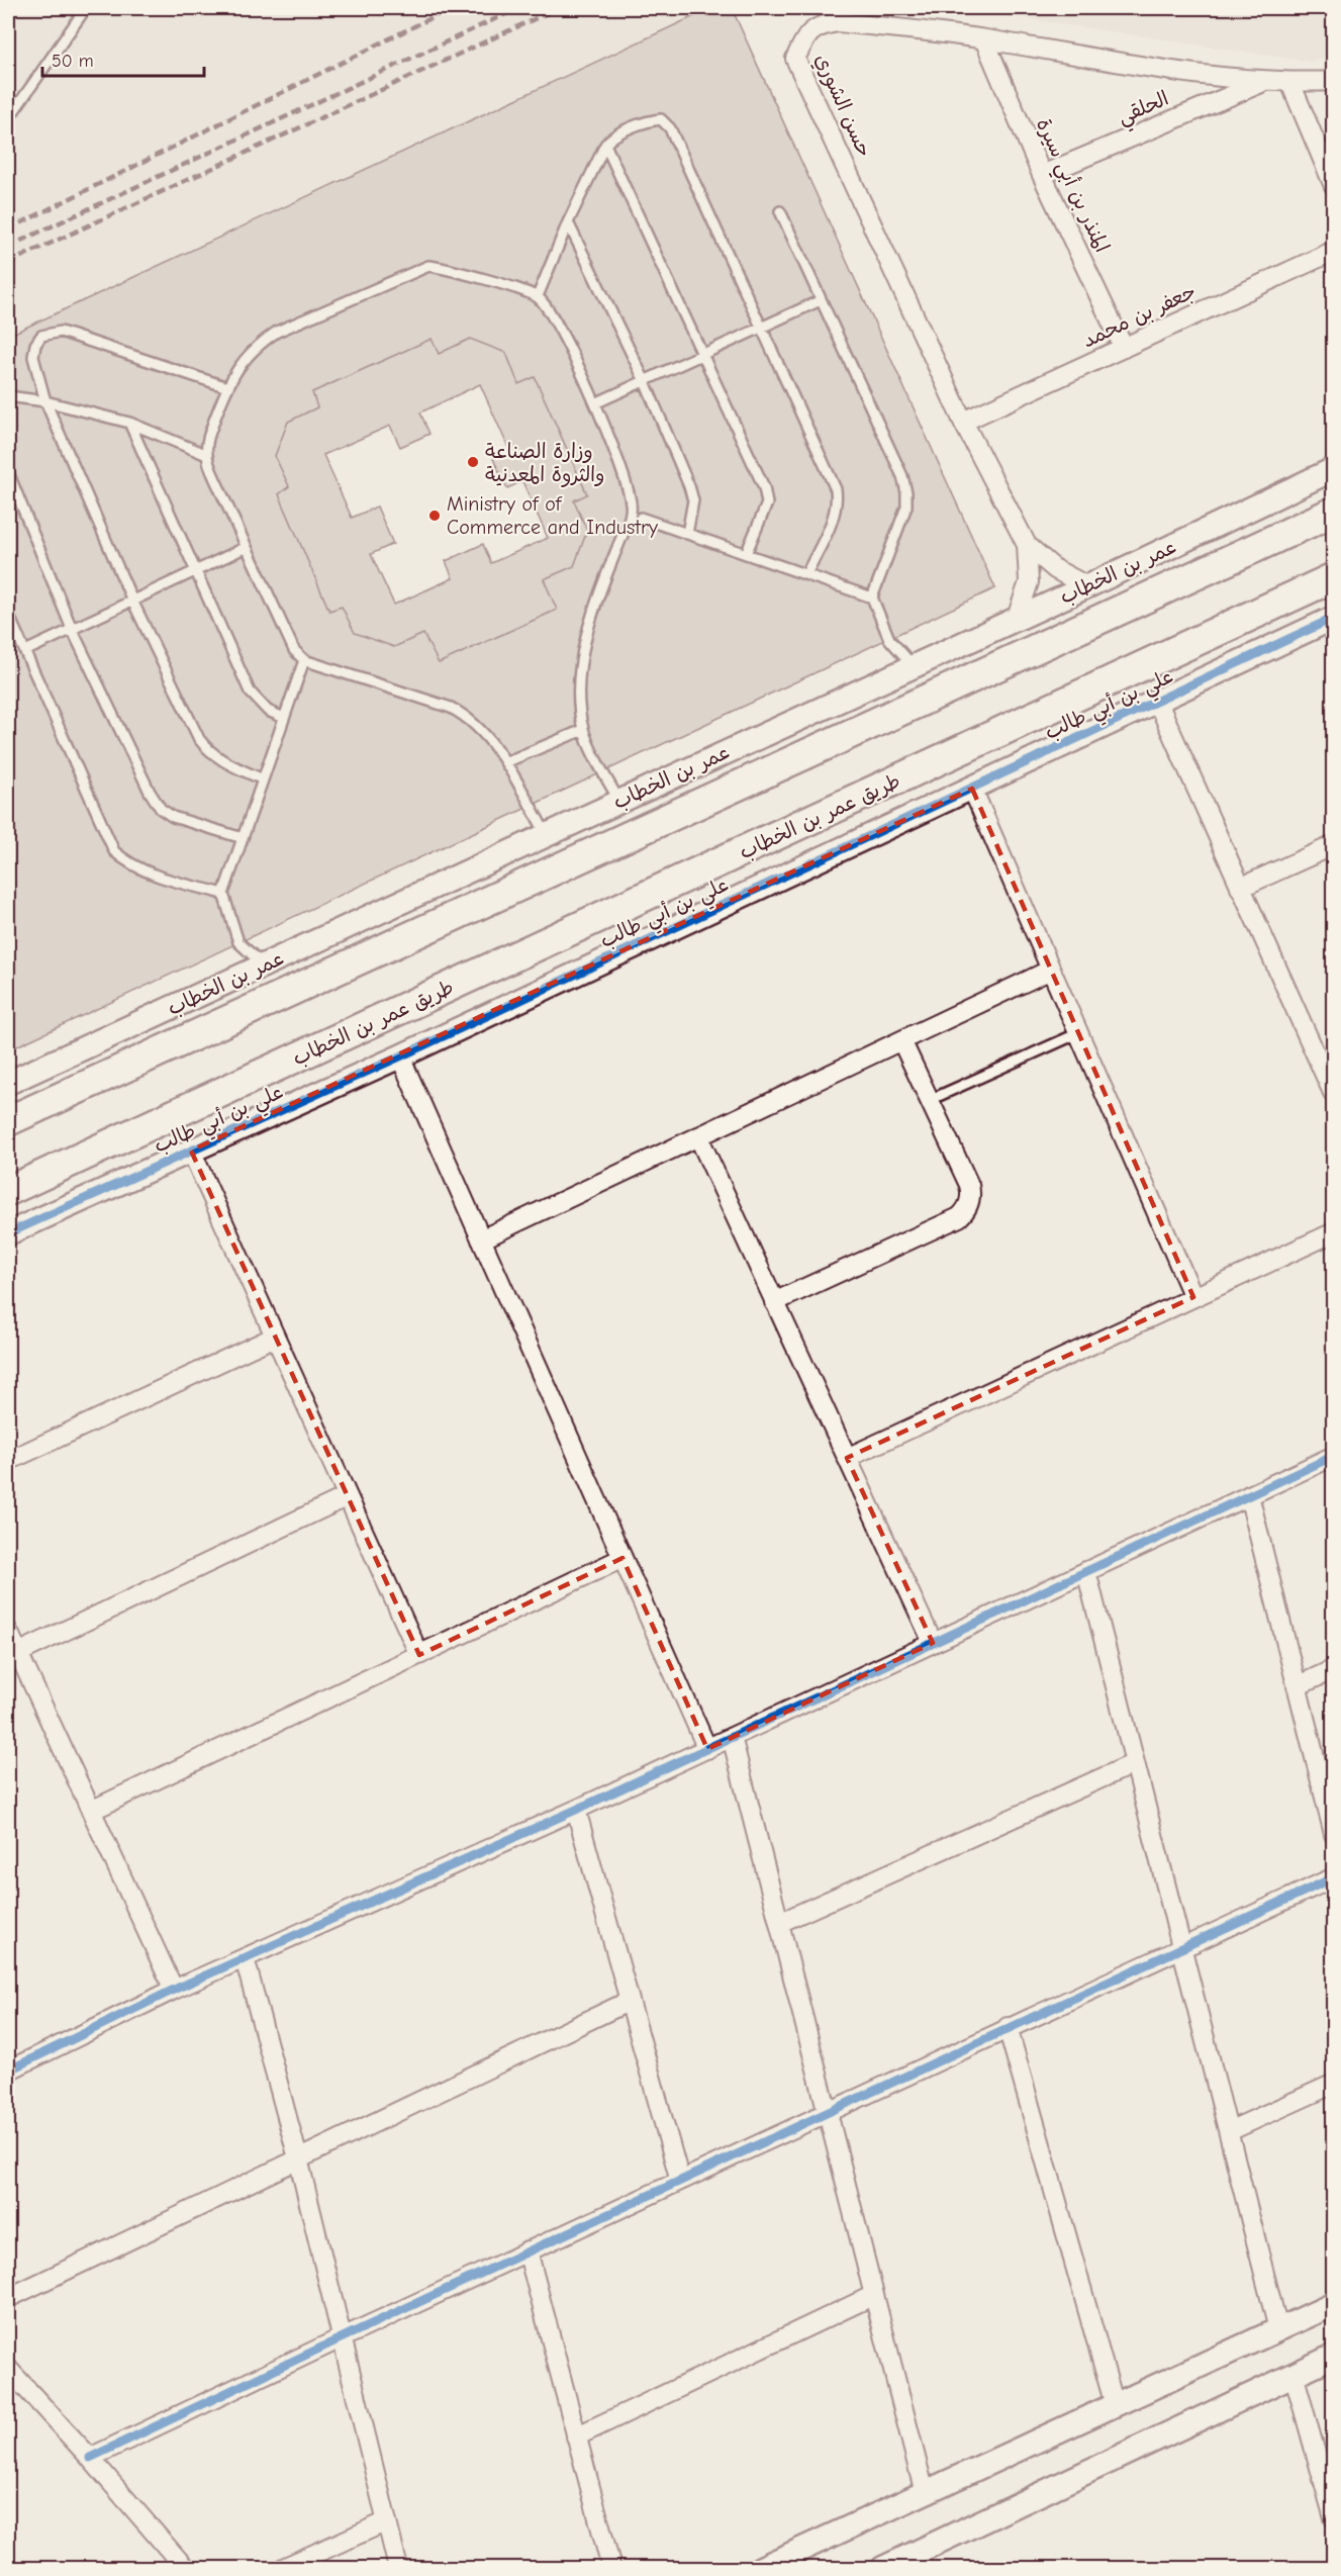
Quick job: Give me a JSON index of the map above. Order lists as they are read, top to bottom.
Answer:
{
  "streets": {
    "main road": ["طريق عمر بن الخطاب"],
    "street": [
      "حسن الشوري",
      "الحلقي",
      "المنذر بن أبي سيرة",
      "جعفر بن محمد",
      "عمر بن الخطاب",
      "علي بن أبي طالب"
    ]
  },
  "crossings": [
    ["حسن الشوري", "الحلقي"],
    ["حسن الشوري", "المنذر بن أبي سيرة"],
    ["حسن الشوري", "جعفر بن محمد"],
    ["حسن الشوري", "عمر بن الخطاب"],
    ["الحلقي", "المنذر بن أبي سيرة"],
    ["المنذر بن أبي سيرة", "جعفر بن محمد"]
  ],
  "places": ["وزارة الصناعة والثروة المعدنية", "Ministry of of Commerce and Industry"],
  "scale_bar": "50 m"
}
